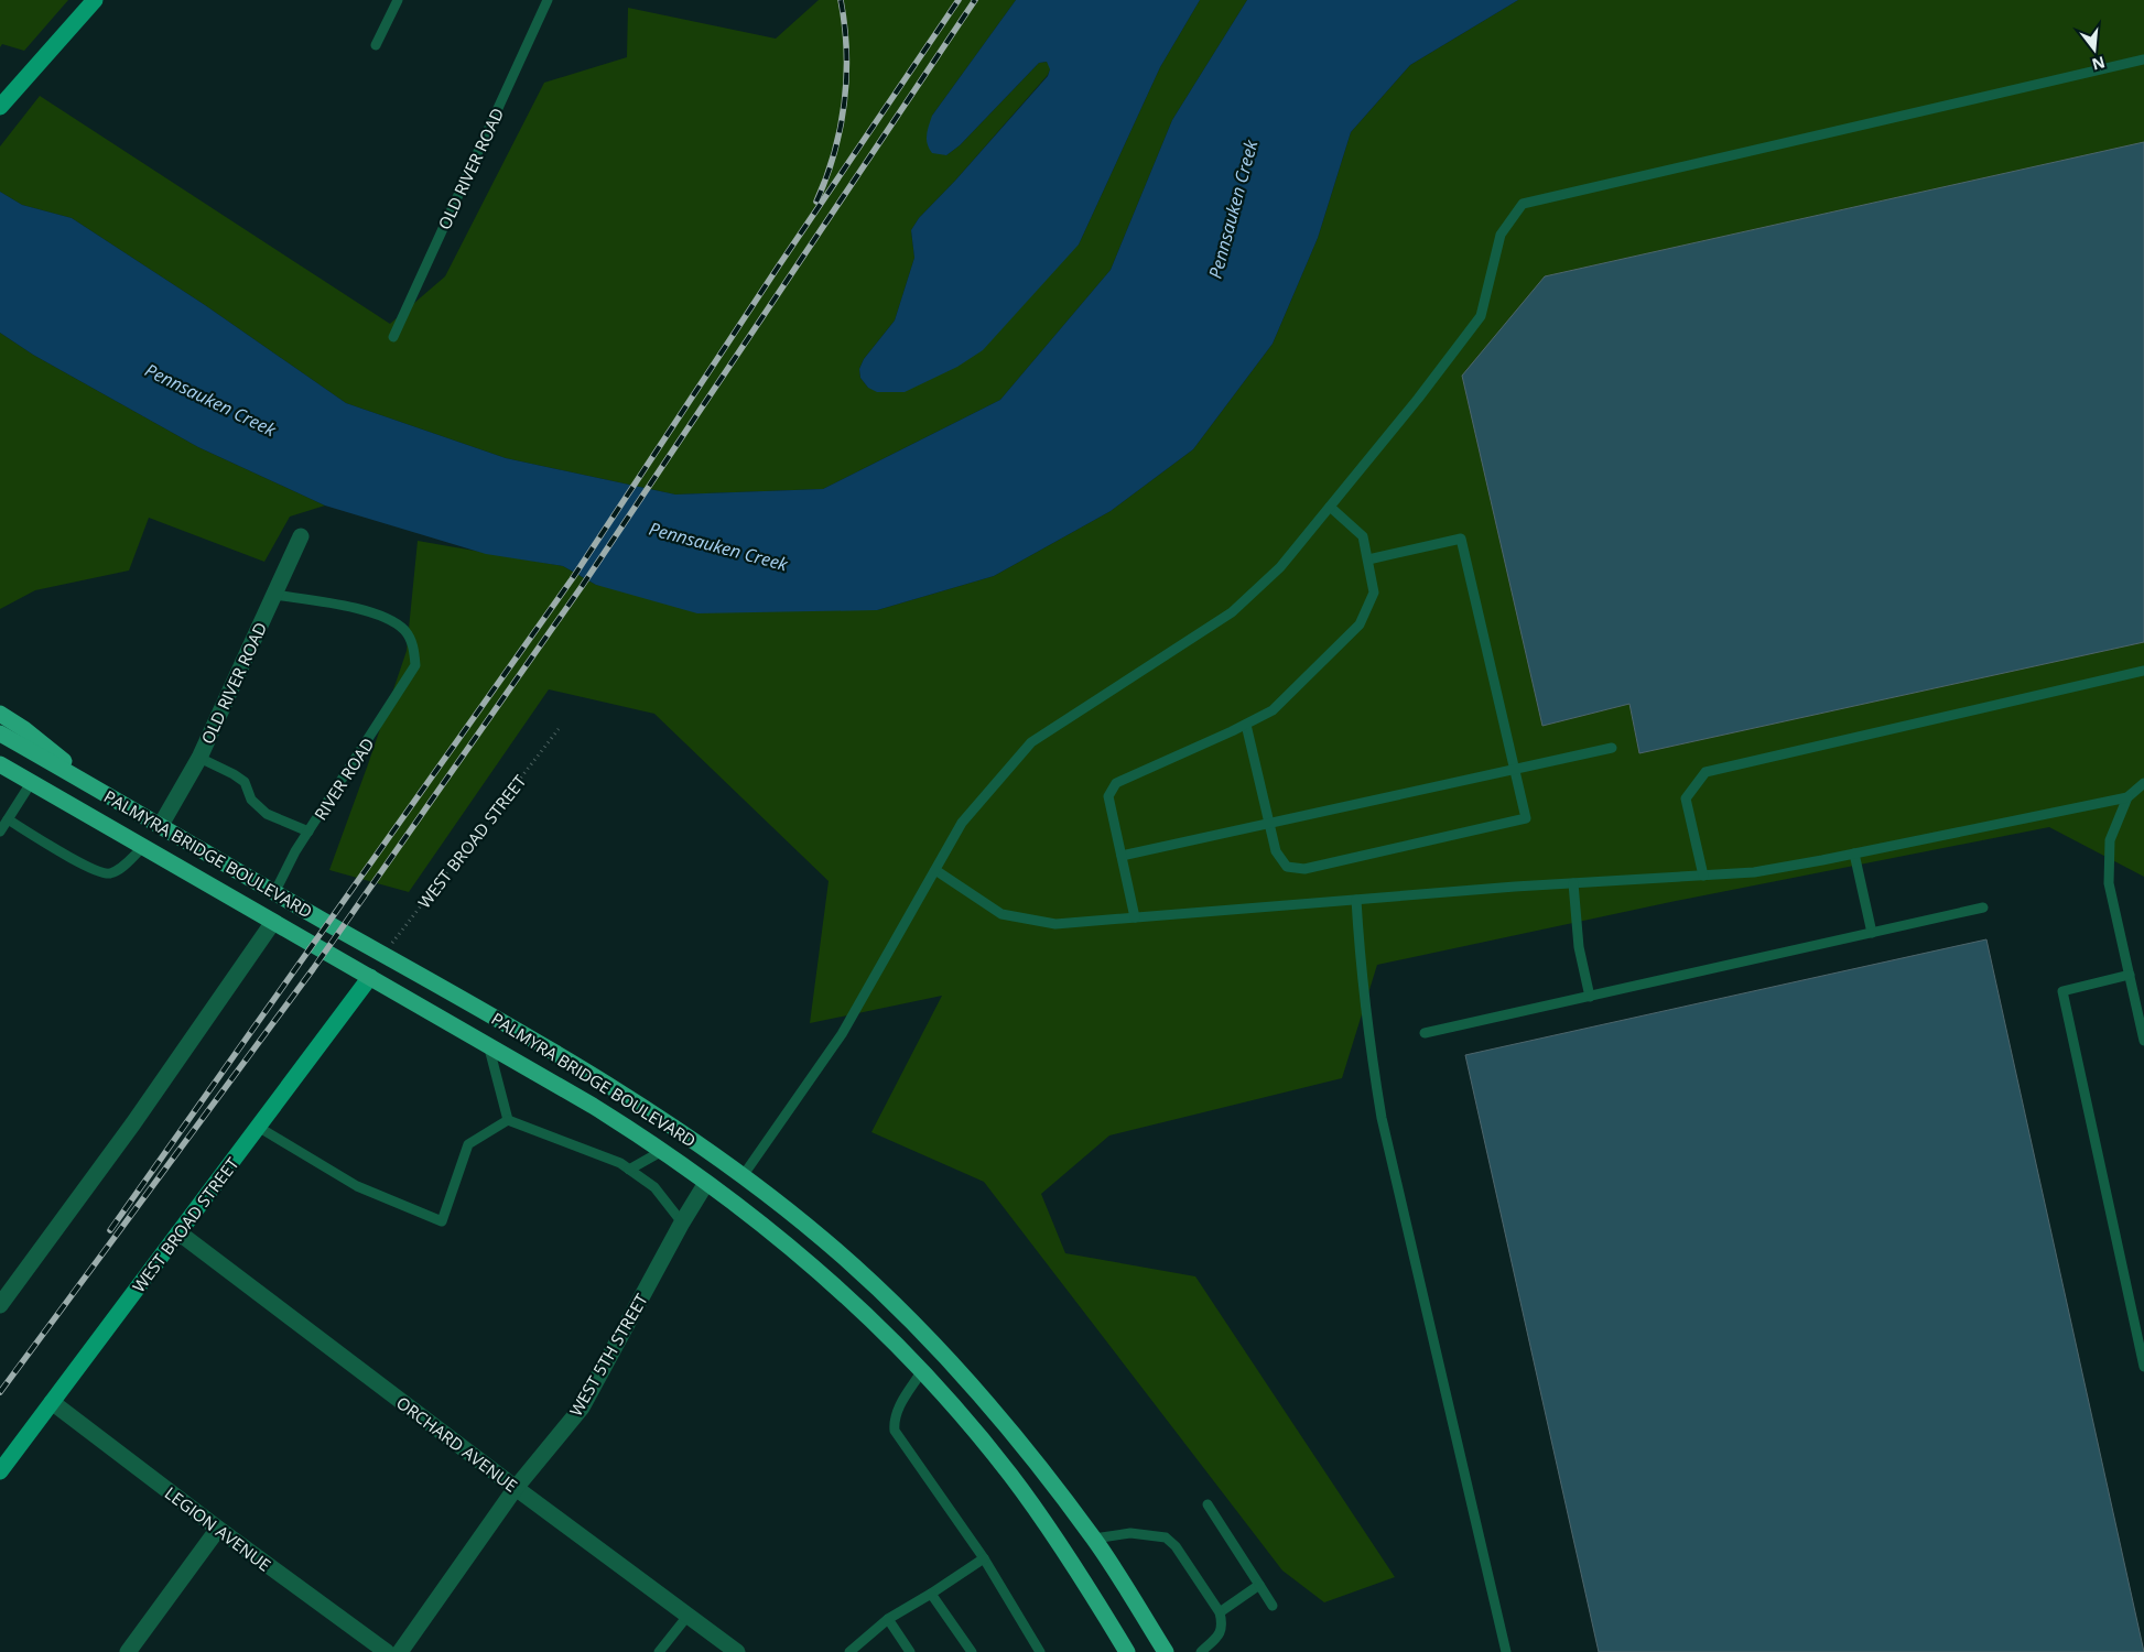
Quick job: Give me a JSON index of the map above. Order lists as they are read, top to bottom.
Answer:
{
  "streets": {
    "highway": ["PALMYRA BRIDGE BOULEVARD"],
    "main road": ["WEST BROAD STREET"],
    "street": [
      "OLD RIVER ROAD",
      "WEST 5TH STREET",
      "ORCHARD AVENUE",
      "LEGION AVENUE"
    ],
    "lane": ["RIVER ROAD"]
  },
  "crossings": [
    ["OLD RIVER ROAD", "RIVER ROAD"],
    ["OLD RIVER ROAD", "PALMYRA BRIDGE BOULEVARD"],
    ["RIVER ROAD", "PALMYRA BRIDGE BOULEVARD"],
    ["WEST BROAD STREET", "PALMYRA BRIDGE BOULEVARD"],
    ["WEST BROAD STREET", "ORCHARD AVENUE"],
    ["WEST BROAD STREET", "LEGION AVENUE"],
    ["PALMYRA BRIDGE BOULEVARD", "WEST 5TH STREET"],
    ["WEST 5TH STREET", "ORCHARD AVENUE"]
  ],
  "water": ["Pennsauken Creek"],
  "north": "bottom"
}
